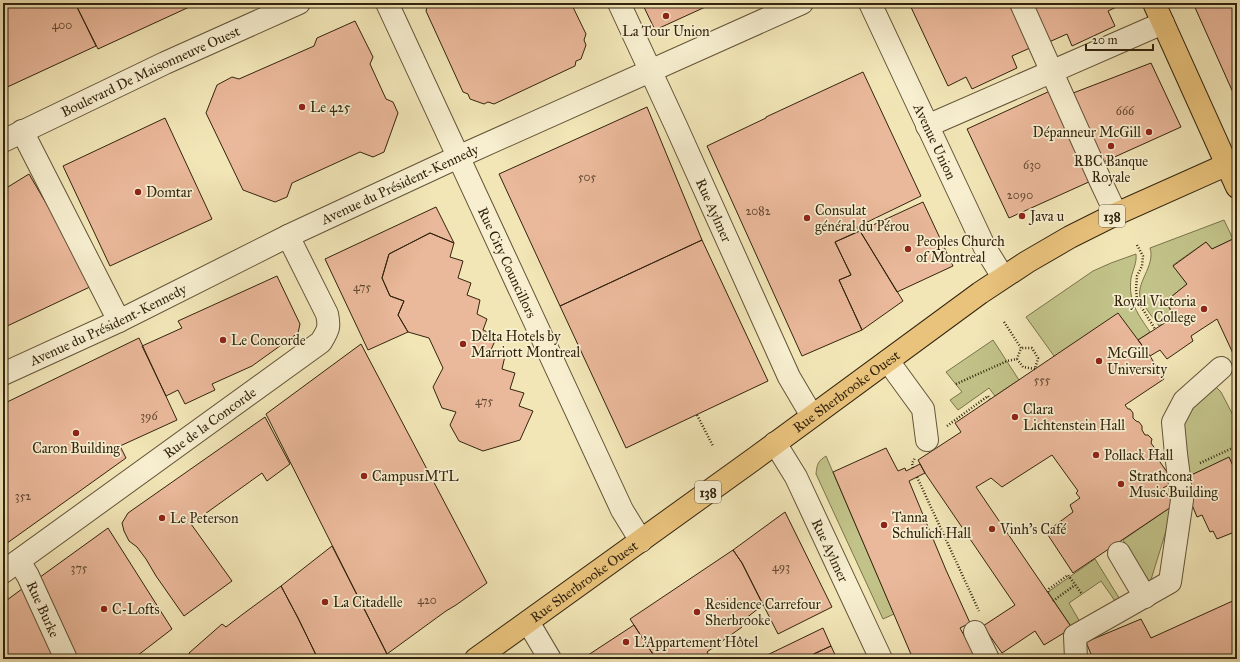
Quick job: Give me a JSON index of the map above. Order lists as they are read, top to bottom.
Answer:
{
  "streets": {
    "main road": ["138", "Rue Sherbrooke Ouest"],
    "street": [
      "Boulevard De Maisonneuve Ouest",
      "Avenue Union",
      "Avenue du Président-Kennedy",
      "Rue Aylmer",
      "Rue City Councillors",
      "Rue de la Concorde",
      "Rue Burke"
    ]
  },
  "crossings": [
    ["Avenue Union", "Rue Sherbrooke Ouest"],
    ["Avenue du Président-Kennedy", "Rue Aylmer"],
    ["Avenue du Président-Kennedy", "Rue City Councillors"],
    ["Avenue du Président-Kennedy", "Rue de la Concorde"],
    ["Rue Aylmer", "Rue Sherbrooke Ouest"],
    ["Rue City Councillors", "Rue Sherbrooke Ouest"],
    ["Rue de la Concorde", "Rue Burke"]
  ],
  "places": [
    "La Tour Union",
    "Le 425",
    "Dépanneur McGill",
    "RBC Banque Royale",
    "Domtar",
    "Java u",
    "Consulat général du Pérou",
    "Peoples Church of Montreal",
    "Royal Victoria College",
    "Le Concorde",
    "Delta Hotels by Marriott Montreal",
    "McGill University",
    "Clara Lichtenstein Hall",
    "Caron Building",
    "Pollack Hall",
    "Campus1MTL",
    "Strathcona Music Building",
    "Le Peterson",
    "Tanna Schulich Hall",
    "Vinh's Café",
    "La Citadelle",
    "C-Lofts",
    "Residence Carrefour Sherbrooke",
    "L'Appartement Hôtel"
  ],
  "house_numbers": [
    "400",
    "666",
    "630",
    "505",
    "2090",
    "2082",
    "475",
    "555",
    "475",
    "396",
    "352",
    "493",
    "375",
    "420"
  ],
  "scale_bar": "20 m"
}
